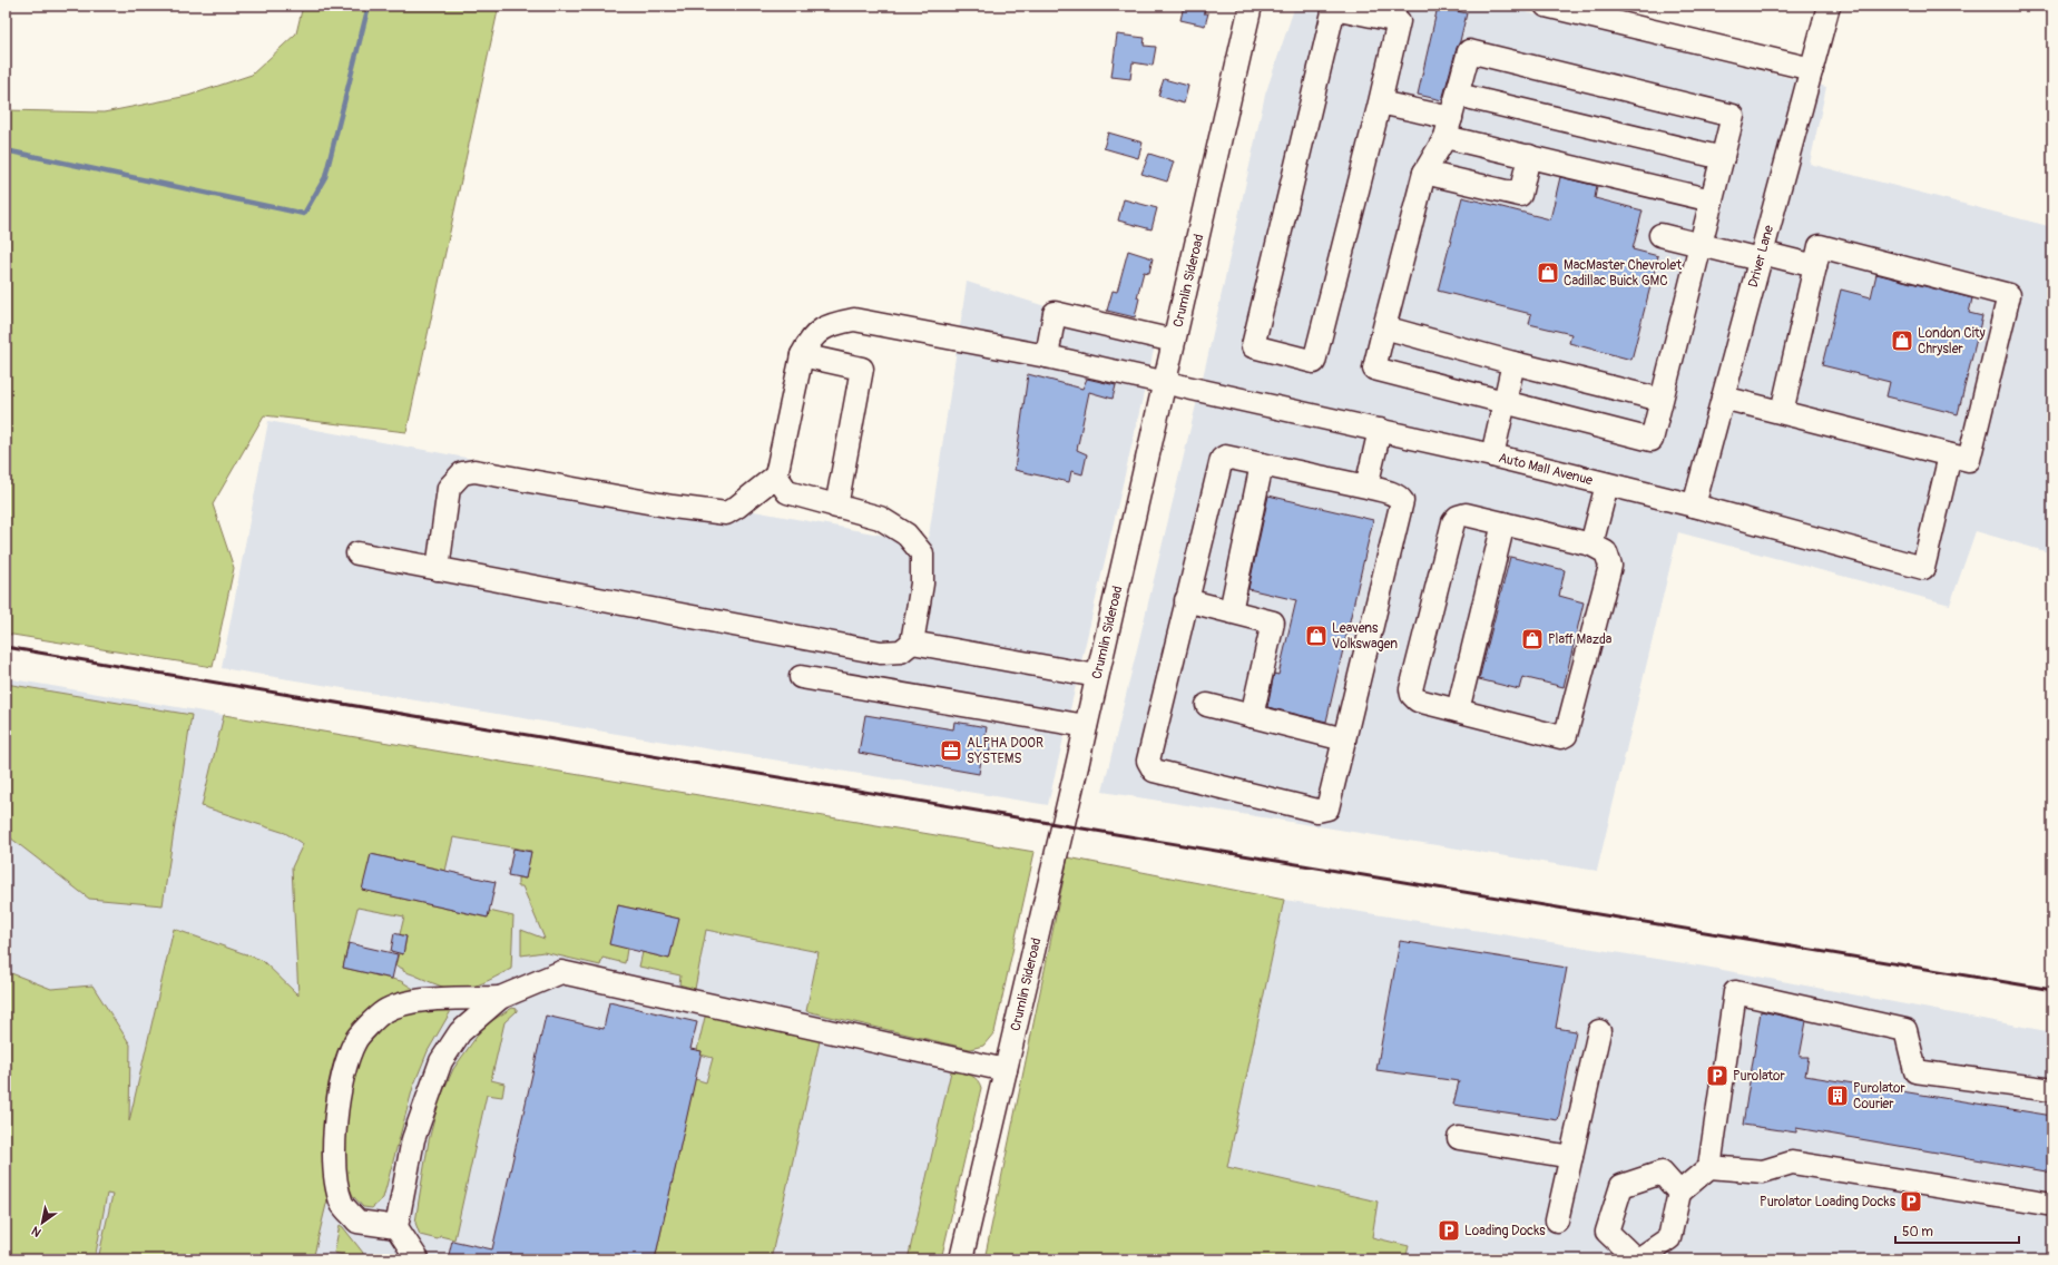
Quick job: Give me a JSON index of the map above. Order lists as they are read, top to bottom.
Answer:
{
  "streets": {
    "street": ["Driver Lane", "Crumlin Sideroad", "Auto Mall Avenue"]
  },
  "crossings": [
    ["Driver Lane", "Auto Mall Avenue"],
    ["Crumlin Sideroad", "Auto Mall Avenue"]
  ],
  "places": {
    "shop": [
      "MacMaster Chevrolet Cadillac Buick GMC",
      "London City Chrysler",
      "Leavens Volkswagen",
      "Plaff Mazda"
    ],
    "office": ["ALPHA DOOR SYSTEMS"],
    "parking": ["Purolator", "Purolator Loading Docks", "Loading Docks"],
    "building": ["Purolator Courier"]
  },
  "scale_bar": "50 m",
  "north": "bottom left"
}
